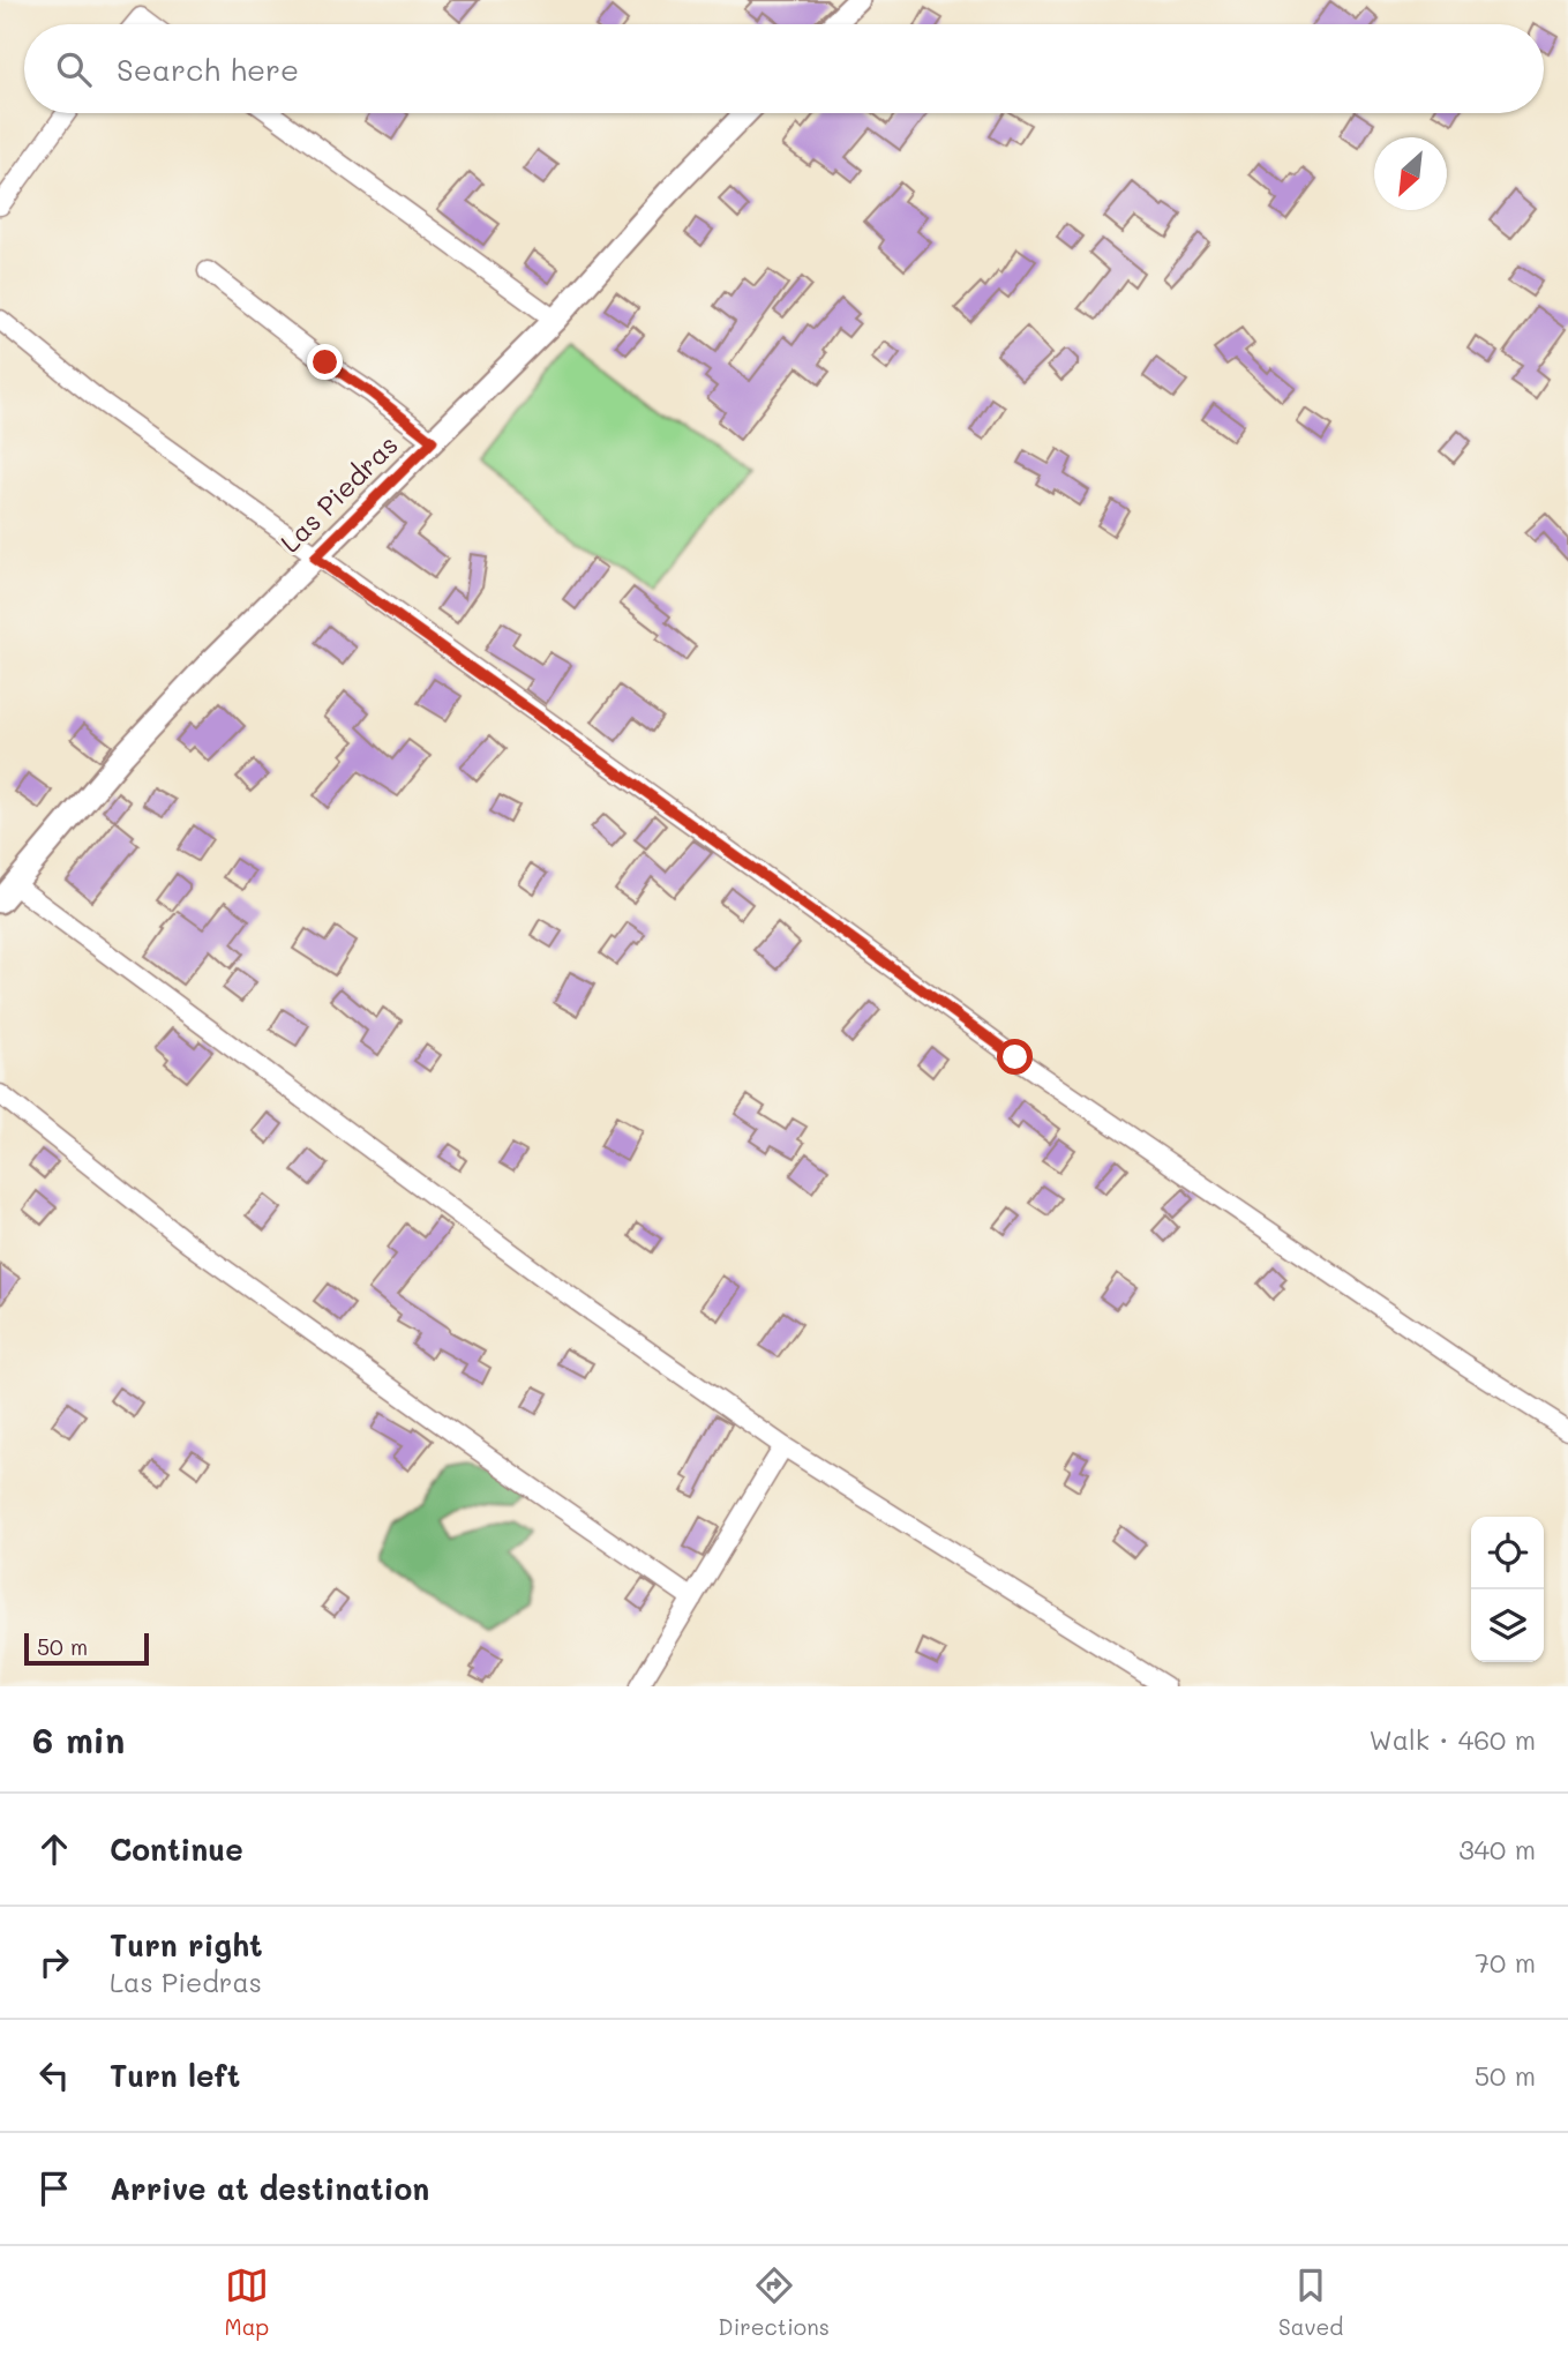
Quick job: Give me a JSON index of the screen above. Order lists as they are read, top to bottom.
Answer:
{
  "streets": {
    "street": ["Las Piedras"]
  },
  "scale_bar": "50 m",
  "north": "bottom left",
  "page": {
    "search": "Search here",
    "scale": "50 m",
    "heading": ["6 min", "Walk · 460 m"],
    "list": [
      ["Continue", "340 m"],
      ["Turn right", "Las Piedras", "70 m"],
      ["Turn left", "50 m"],
      "Arrive at destination"
    ],
    "nav": ["Map", "Directions", "Saved"]
  }
}
